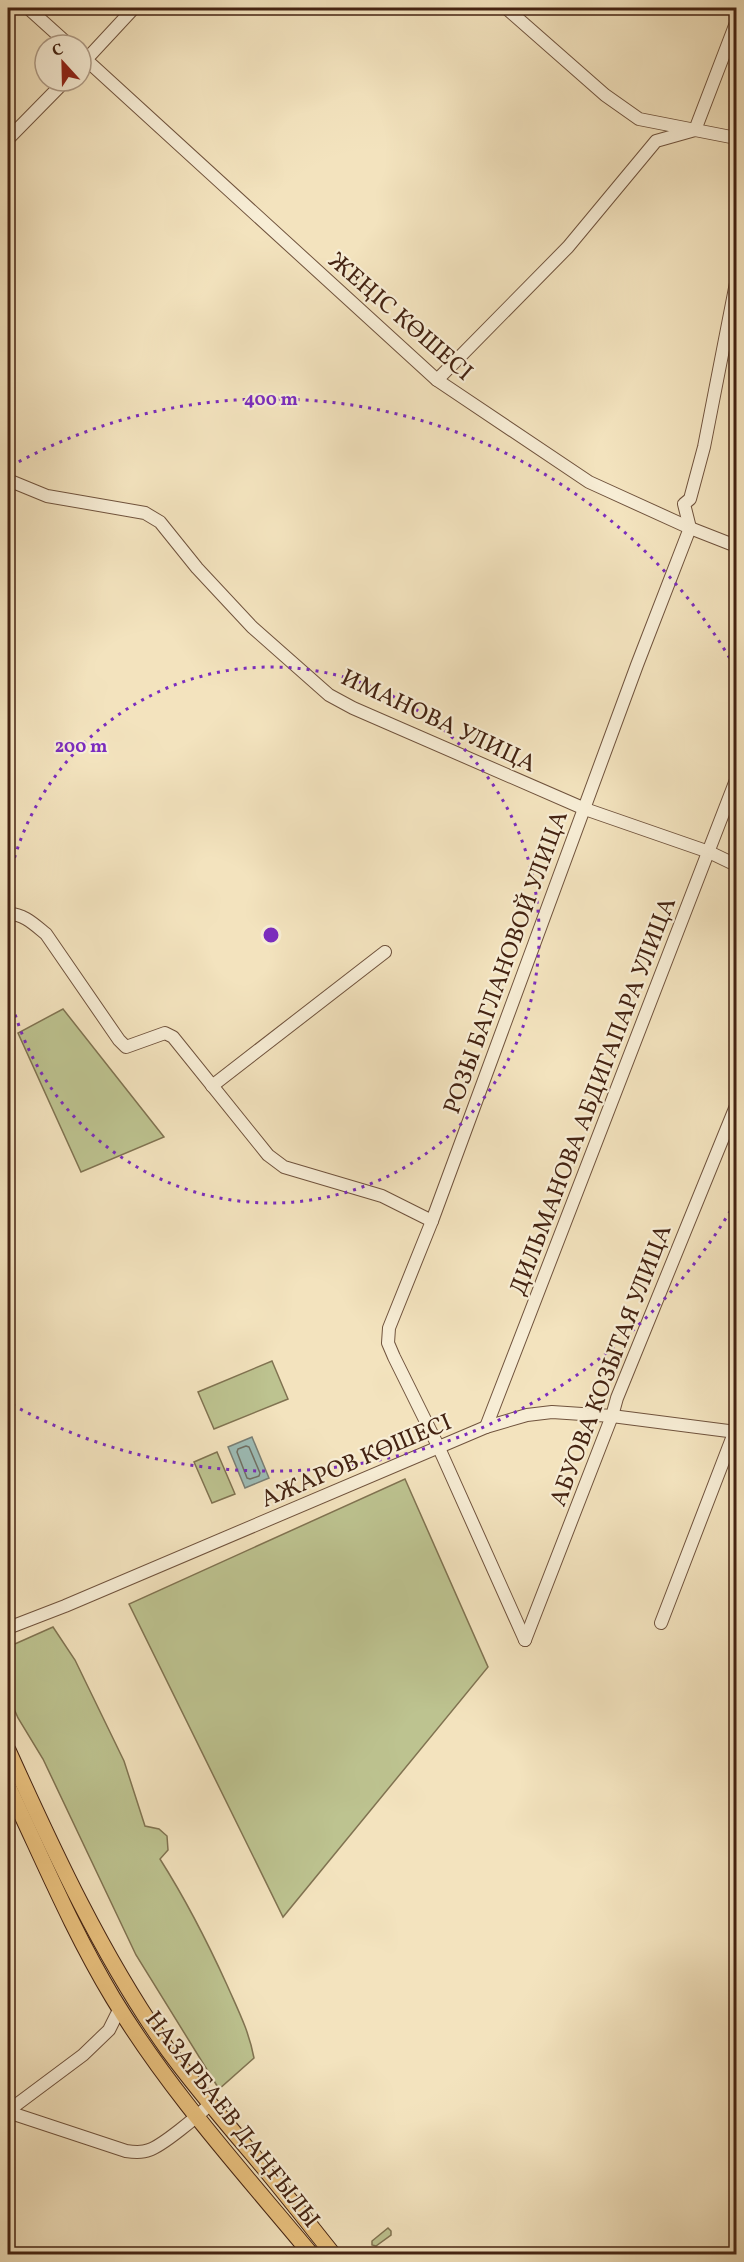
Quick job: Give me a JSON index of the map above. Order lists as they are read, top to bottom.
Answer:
{
  "streets": {
    "main road": ["НАЗАРБАЕВ ДАҢҒЫЛЫ"],
    "street": [
      "ЖЕҢІС КӨШЕСІ",
      "ИМАНОВА УЛИЦА",
      "РОЗЫ БАГЛАНОВОЙ УЛИЦА",
      "ДИЛЬМАНОВА АБДИГАПАРА УЛИЦА",
      "АБУОВА КОЗЫТАЯ УЛИЦА",
      "АЖАРОВ КӨШЕСІ"
    ]
  },
  "crossings": [
    ["ЖЕҢІС КӨШЕСІ", "РОЗЫ БАГЛАНОВОЙ УЛИЦА"],
    ["ИМАНОВА УЛИЦА", "РОЗЫ БАГЛАНОВОЙ УЛИЦА"],
    ["ИМАНОВА УЛИЦА", "ДИЛЬМАНОВА АБДИГАПАРА УЛИЦА"],
    ["РОЗЫ БАГЛАНОВОЙ УЛИЦА", "АБУОВА КОЗЫТАЯ УЛИЦА"],
    ["РОЗЫ БАГЛАНОВОЙ УЛИЦА", "АЖАРОВ КӨШЕСІ"],
    ["ДИЛЬМАНОВА АБДИГАПАРА УЛИЦА", "АЖАРОВ КӨШЕСІ"],
    ["АБУОВА КОЗЫТАЯ УЛИЦА", "АЖАРОВ КӨШЕСІ"]
  ],
  "north": "top",
  "rings": ["400 m", "200 m"]
}
